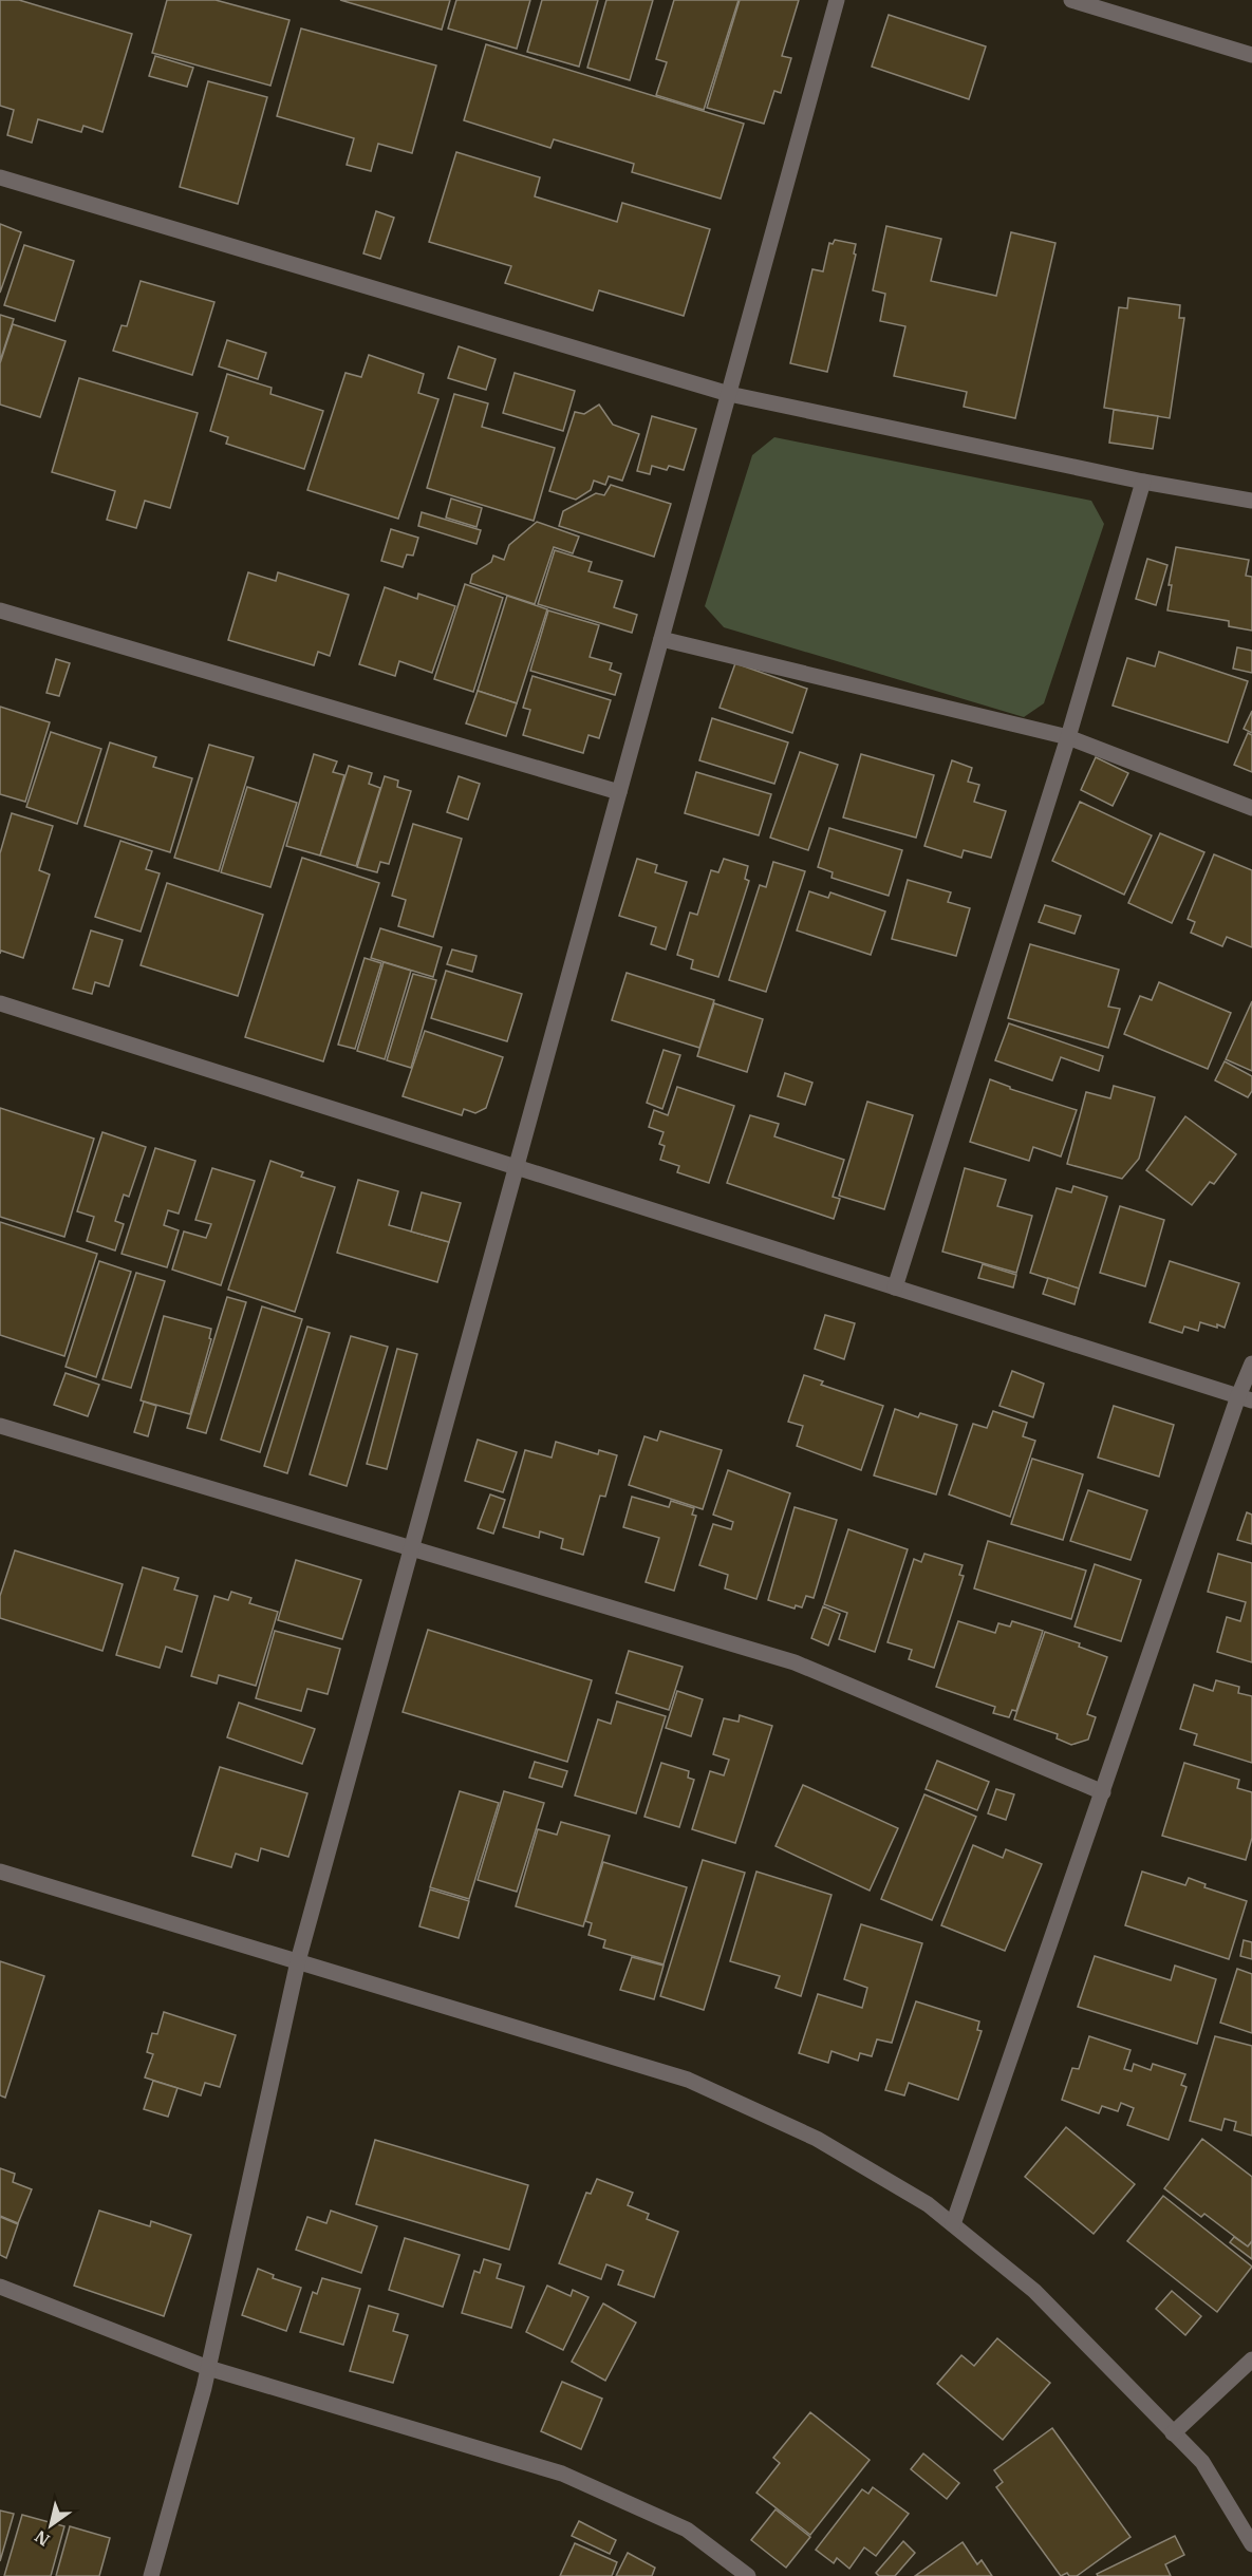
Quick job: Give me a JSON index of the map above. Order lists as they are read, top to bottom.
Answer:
{
  "north": "bottom left"
}
